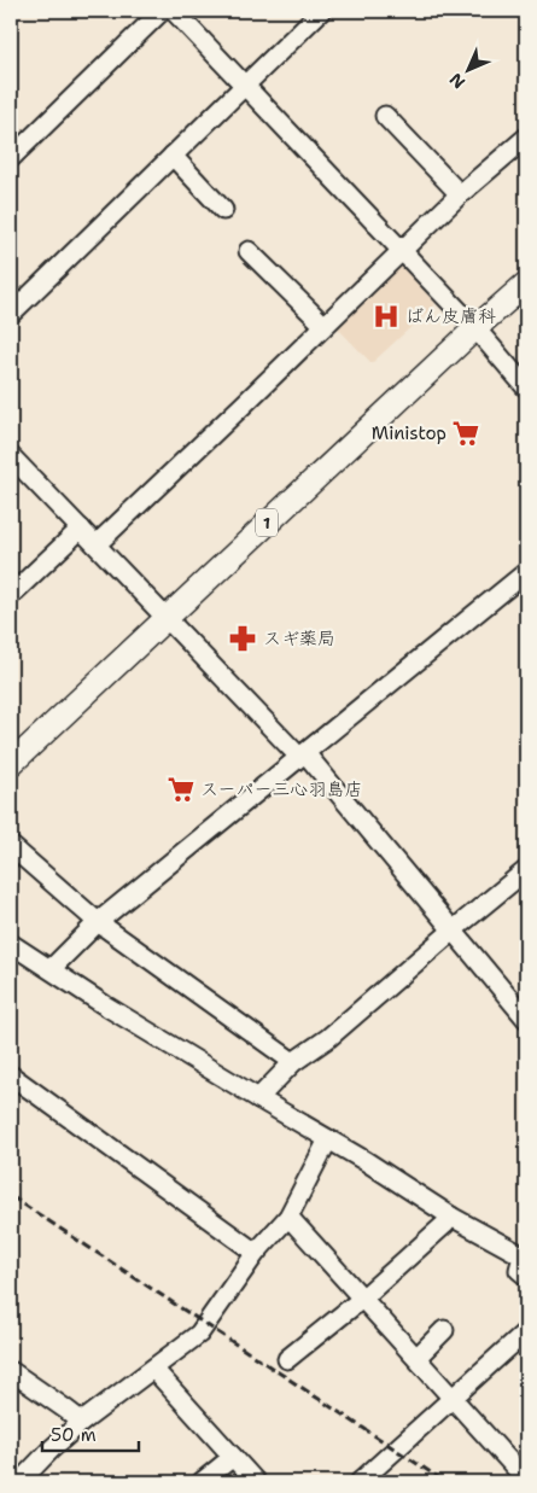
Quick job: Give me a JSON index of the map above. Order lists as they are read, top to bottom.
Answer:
{
  "streets": {
    "main road": ["1"]
  },
  "places": {
    "hospital": ["ばん皮膚科"],
    "supermarket": ["Ministop", "スーパー三心羽島店"],
    "pharmacy": ["スギ薬局"]
  },
  "scale_bar": "50 m",
  "north": "bottom left"
}
